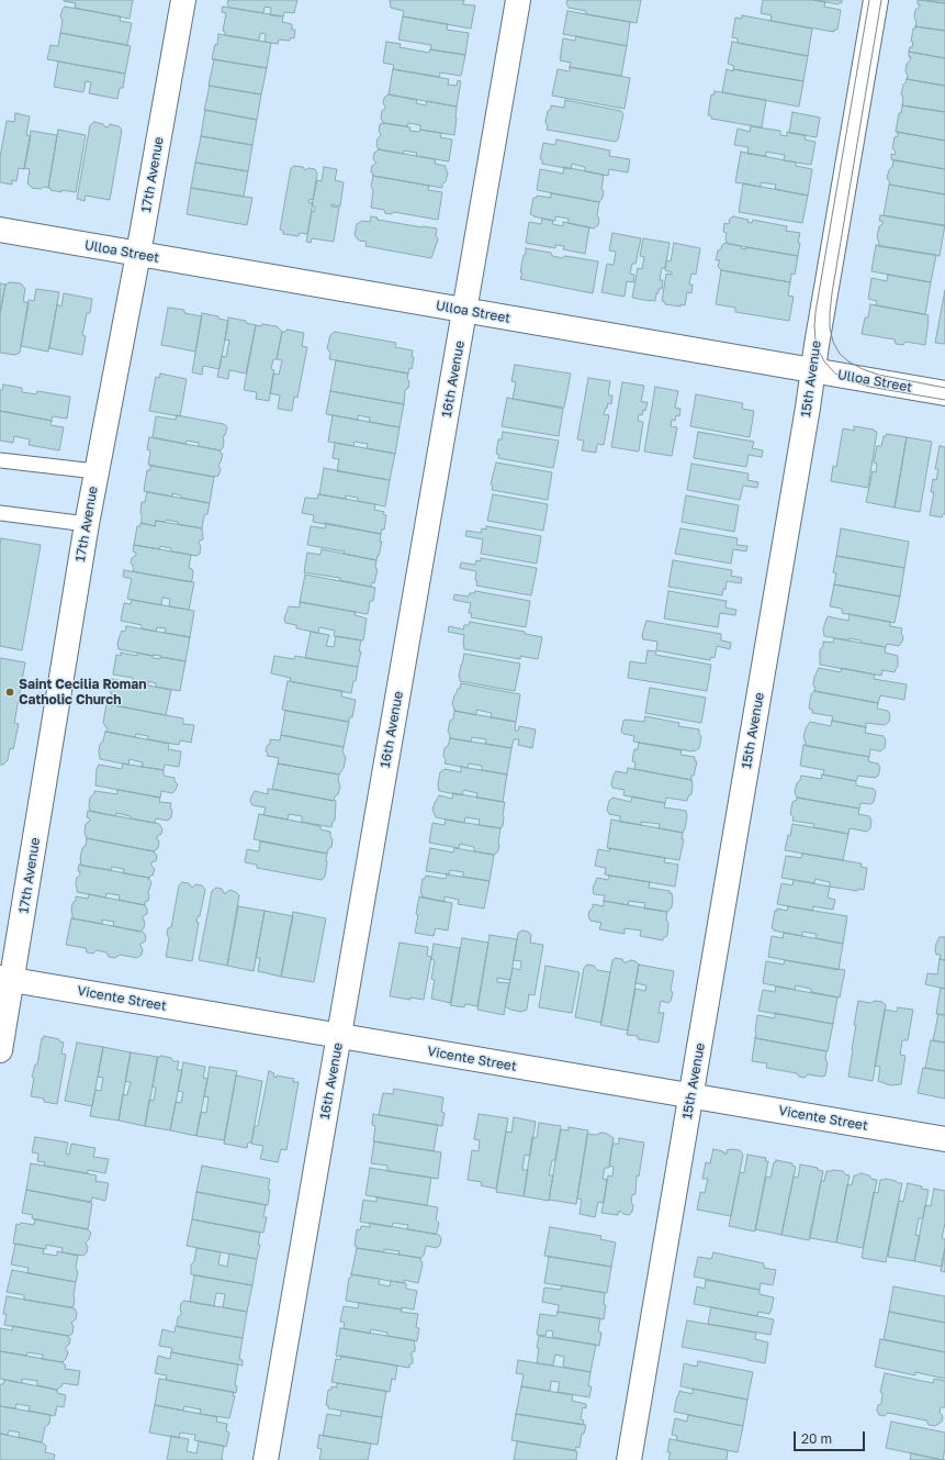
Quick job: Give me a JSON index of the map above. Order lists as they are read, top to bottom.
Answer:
{
  "streets": {
    "street": [
      "17th Avenue",
      "Ulloa Street",
      "16th Avenue",
      "15th Avenue",
      "Vicente Street"
    ]
  },
  "crossings": [
    ["17th Avenue", "Ulloa Street"],
    ["17th Avenue", "Vicente Street"],
    ["Ulloa Street", "16th Avenue"],
    ["Ulloa Street", "15th Avenue"],
    ["16th Avenue", "Vicente Street"],
    ["15th Avenue", "Vicente Street"]
  ],
  "places": ["Saint Cecilia Roman Catholic Church"],
  "scale_bar": "20 m"
}
